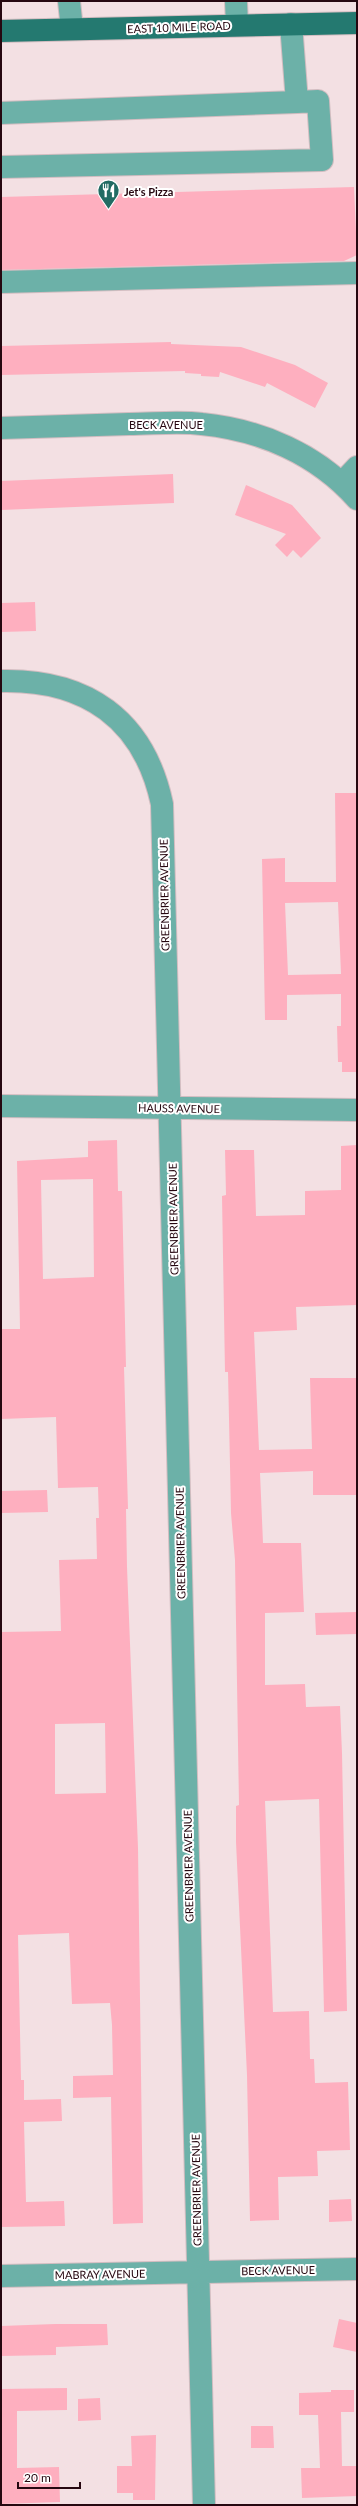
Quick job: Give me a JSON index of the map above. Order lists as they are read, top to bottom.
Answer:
{
  "streets": {
    "main road": ["EAST 10 MILE ROAD"],
    "street": [
      "BECK AVENUE",
      "GREENBRIER AVENUE",
      "HAUSS AVENUE",
      "MABRAY AVENUE"
    ]
  },
  "crossings": [
    ["BECK AVENUE", "GREENBRIER AVENUE"],
    ["BECK AVENUE", "MABRAY AVENUE"],
    ["GREENBRIER AVENUE", "HAUSS AVENUE"],
    ["GREENBRIER AVENUE", "MABRAY AVENUE"]
  ],
  "places": {
    "restaurant": ["Jet's Pizza"]
  },
  "scale_bar": "20 m"
}
